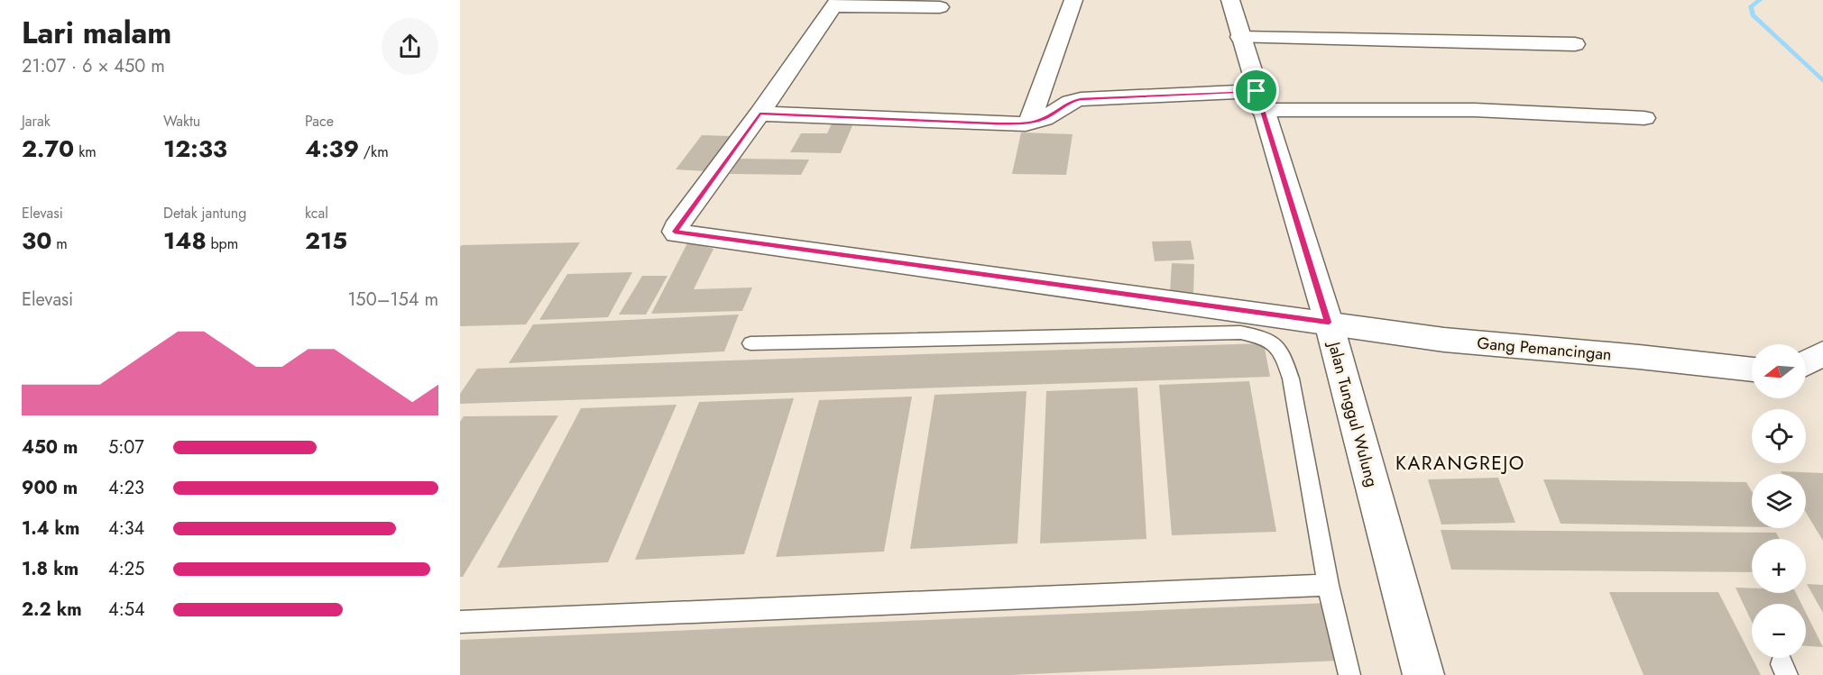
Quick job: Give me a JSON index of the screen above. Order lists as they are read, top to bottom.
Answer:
{
  "streets": {
    "street": ["Gang Pemancingan", "Jalan Tunggul Wulung"]
  },
  "crossings": [
    ["Gang Pemancingan", "Jalan Tunggul Wulung"]
  ],
  "districts": ["KARANGREJO"],
  "north": "left",
  "page": {
    "heading": ["Lari malam", "21:07 · 6 × 450 m"],
    "stats": [
      ["Jarak", "2.70 km"],
      ["Waktu", "12:33"],
      ["Pace", "4:39 /km"],
      ["Elevasi", "30 m"],
      ["Detak jantung", "148 bpm"],
      ["kcal", "215"]
    ],
    "chart": ["Elevasi", "150–154 m"],
    "map_buttons": ["+", "−"],
    "list": [
      {
        "name": "450 m",
        "note": "5:07"
      },
      {
        "name": "900 m",
        "note": "4:23"
      },
      {
        "name": "1.4 km",
        "note": "4:34"
      },
      {
        "name": "1.8 km",
        "note": "4:25"
      },
      {
        "name": "2.2 km",
        "note": "4:54"
      }
    ]
  }
}
